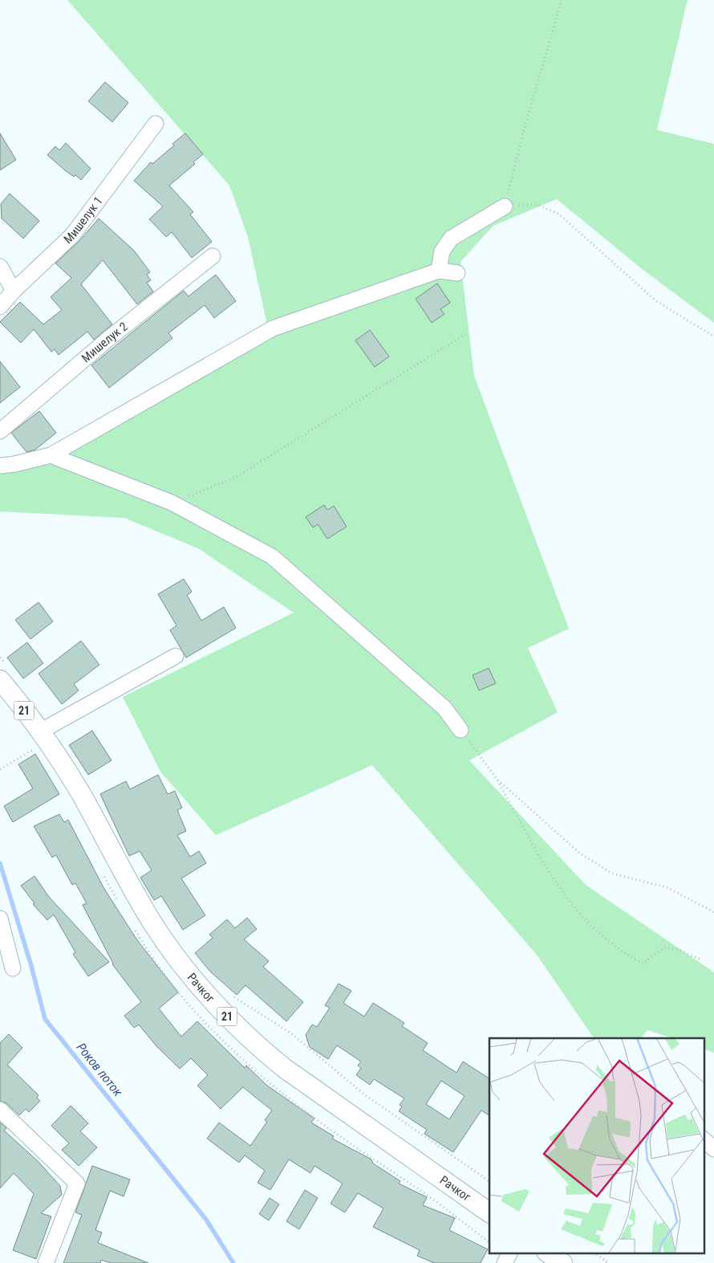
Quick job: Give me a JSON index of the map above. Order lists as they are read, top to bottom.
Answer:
{
  "streets": {
    "main road": ["21", "Рачког"],
    "street": ["Мишелук 1", "Мишелук 2"]
  },
  "water": ["Роков поток"]
}
